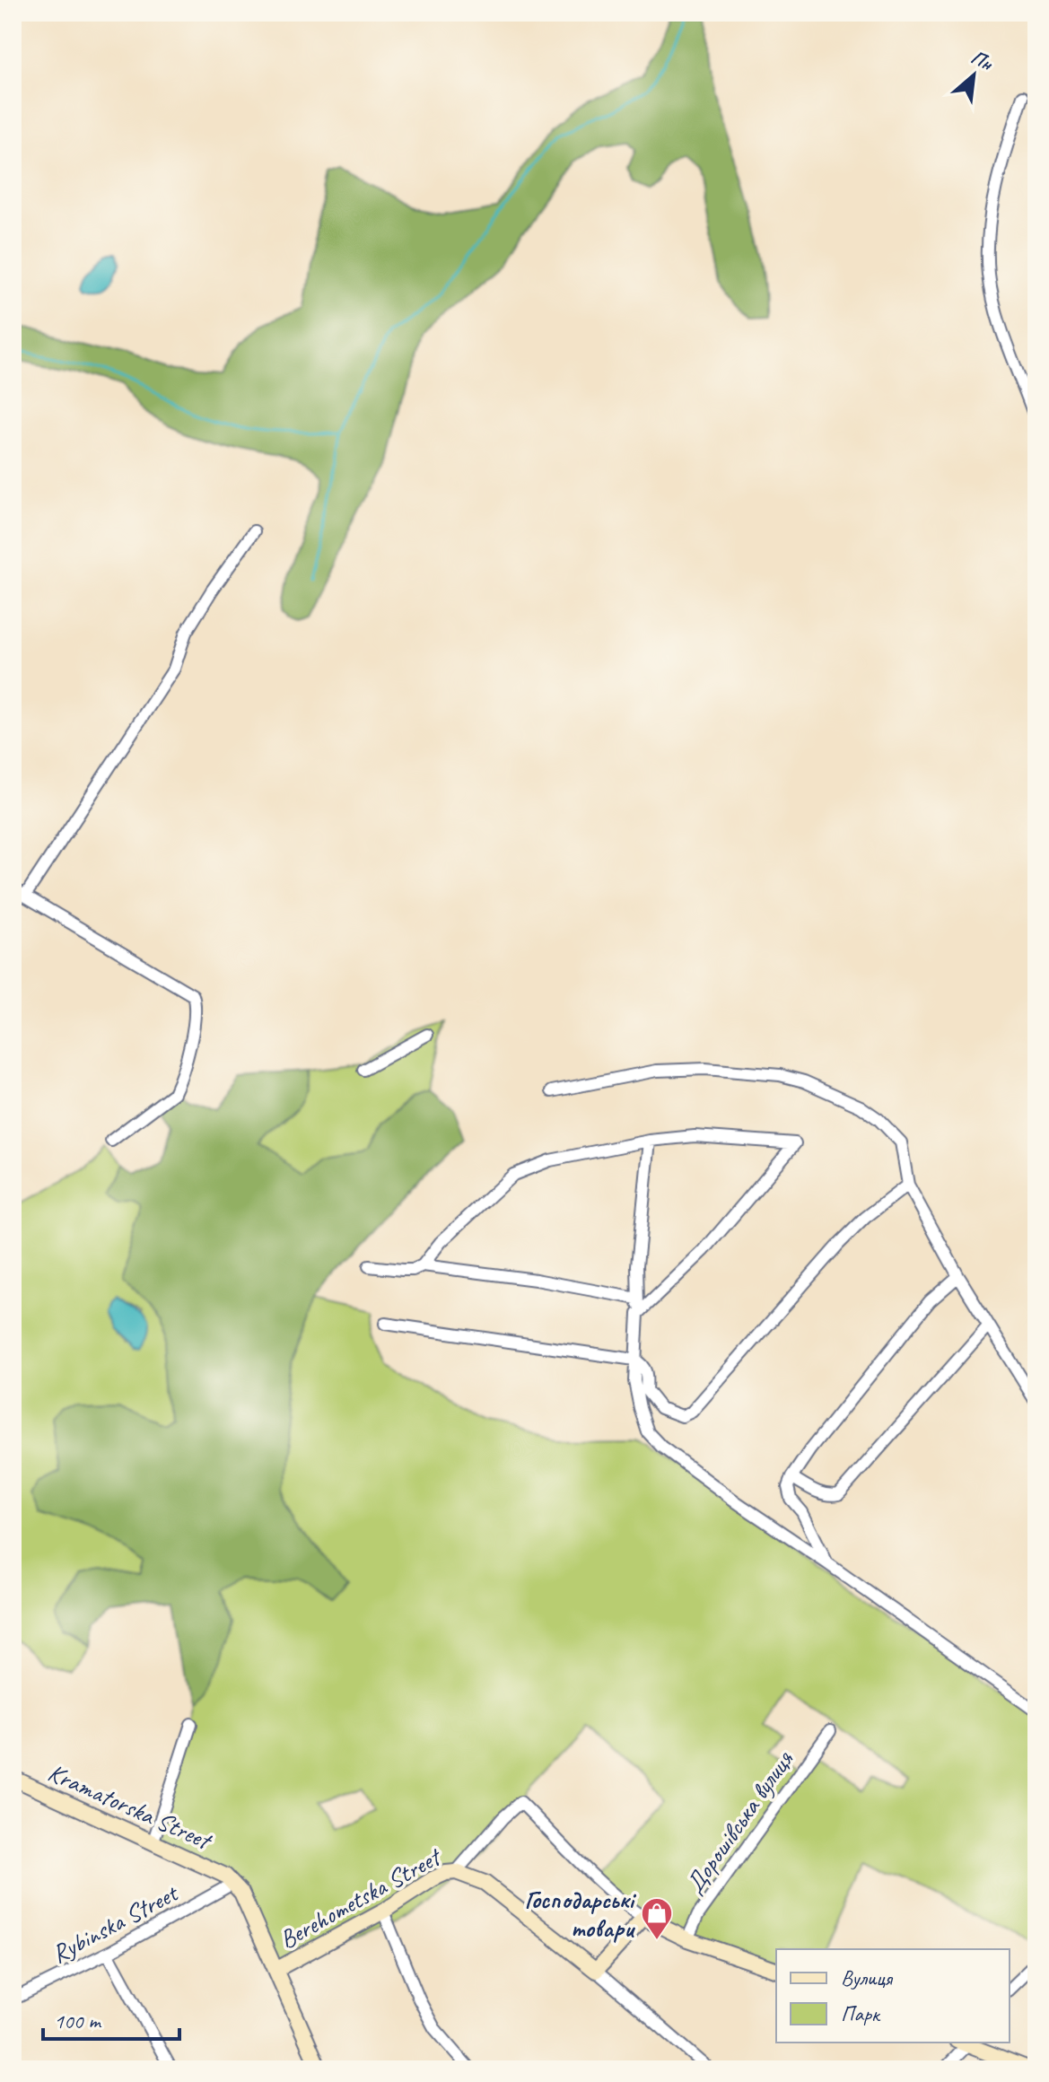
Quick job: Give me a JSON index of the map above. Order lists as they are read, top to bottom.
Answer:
{
  "streets": {
    "street": [
      "Kramatorska Street",
      "Дорошівська вулиця",
      "Berehometska Street",
      "Rybinska Street"
    ]
  },
  "crossings": [
    ["Kramatorska Street", "Rybinska Street"]
  ],
  "places": {
    "shop": ["Господарські товари"]
  },
  "legend": ["Вулиця", "Парк"],
  "scale_bar": "100 m",
  "north": "top right"
}
